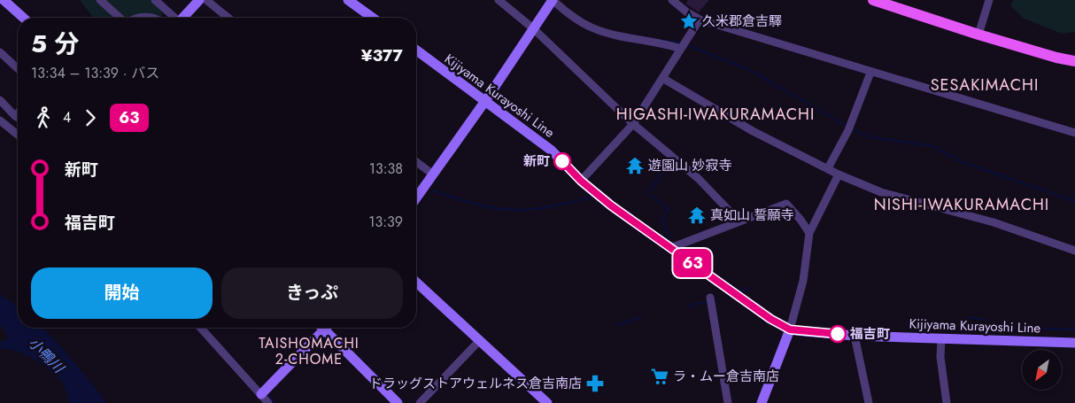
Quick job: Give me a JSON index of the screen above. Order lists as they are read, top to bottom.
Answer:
{
  "streets": {
    "main road": ["Kijiyama Kurayoshi Line"]
  },
  "districts": [
    "SESAKIMACHI",
    "HIGASHI-IWAKURAMACHI",
    "NISHI-IWAKURAMACHI",
    "TAISHOMACHI 2-CHOME"
  ],
  "water": ["小鴨川"],
  "places": {
    "place": ["久米郡倉吉驛"],
    "other": ["新町", "福吉町"],
    "temple": ["遊園山 妙寂寺", "真如山 誓願寺"],
    "supermarket": ["ラ・ムー倉吉南店"],
    "pharmacy": ["ドラッグストアウェルネス倉吉南店"]
  },
  "lines": ["bus line 63"],
  "north": "bottom left",
  "page": {
    "on_map": "63",
    "heading": ["5 分", "13:34 – 13:39 · バス", "¥377"],
    "legs": ["4", "63"],
    "list": [
      {
        "name": "新町",
        "value": "13:38"
      },
      {
        "name": "福吉町",
        "value": "13:39"
      }
    ],
    "buttons": ["開始", "きっぷ"]
  }
}
